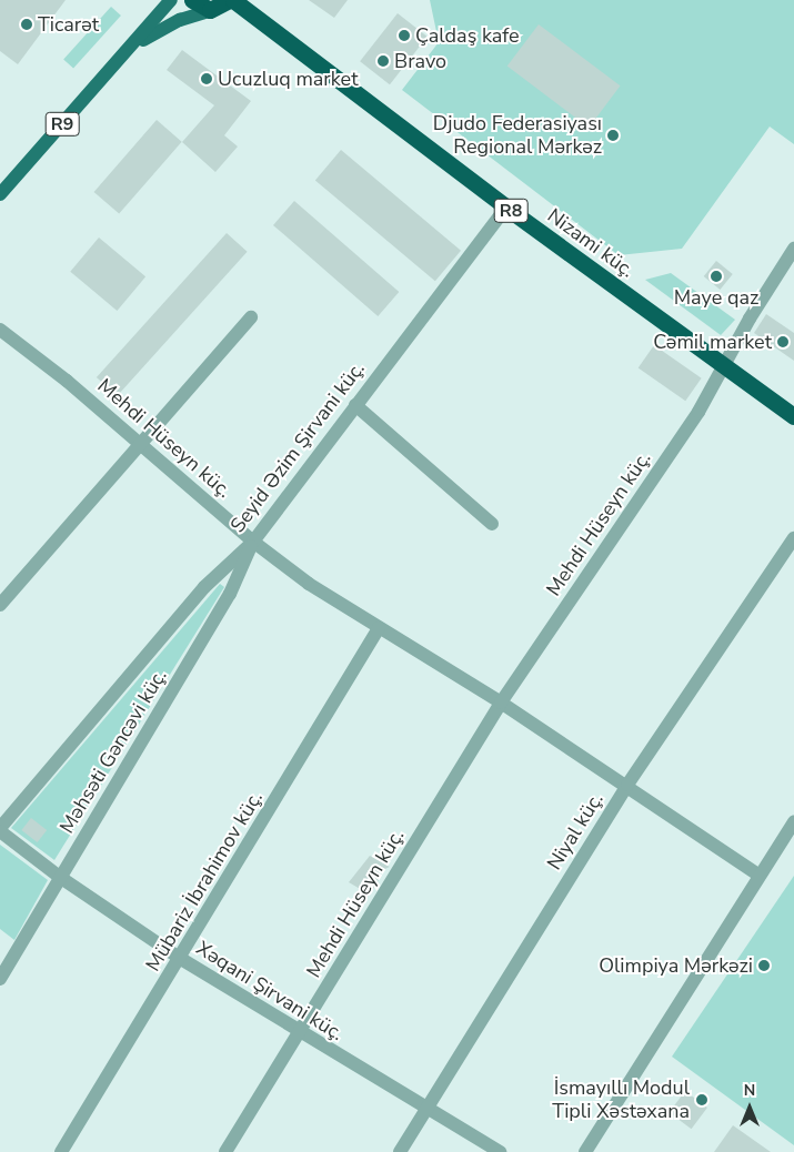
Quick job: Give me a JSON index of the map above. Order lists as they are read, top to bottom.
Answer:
{
  "streets": {
    "highway": ["R8", "Nizami küç."],
    "main road": ["R9"],
    "street": [
      "Mehdi Hüseyn küç.",
      "Seyid Əzim Şirvani küç.",
      "Məhsəti Gəncəvi küç.",
      "Niyal küç.",
      "Mübariz İbrahimov küç.",
      "Xəqani Şirvani küç."
    ]
  },
  "crossings": [
    ["Nizami küç.", "Mehdi Hüseyn küç."],
    ["Nizami küç.", "Seyid Əzim Şirvani küç."],
    ["Mehdi Hüseyn küç.", "Seyid Əzim Şirvani küç."],
    ["Mehdi Hüseyn küç.", "Məhsəti Gəncəvi küç."],
    ["Mehdi Hüseyn küç.", "Niyal küç."],
    ["Mehdi Hüseyn küç.", "Mübariz İbrahimov küç."],
    ["Mehdi Hüseyn küç.", "Xəqani Şirvani küç."],
    ["Seyid Əzim Şirvani küç.", "Məhsəti Gəncəvi küç."],
    ["Seyid Əzim Şirvani küç.", "Xəqani Şirvani küç."],
    ["Məhsəti Gəncəvi küç.", "Xəqani Şirvani küç."],
    ["Niyal küç.", "Xəqani Şirvani küç."],
    ["Mübariz İbrahimov küç.", "Xəqani Şirvani küç."]
  ],
  "places": [
    "Ticarət",
    "Çaldaş kafe",
    "Bravo",
    "Ucuzluq market",
    "Djudo Federasiyası Regional Mərkəz",
    "Maye qaz",
    "Cəmil market",
    "Olimpiya Mərkəzi",
    "İsmayıllı Modul Tipli Xəstəxana"
  ],
  "north": "top"
}
